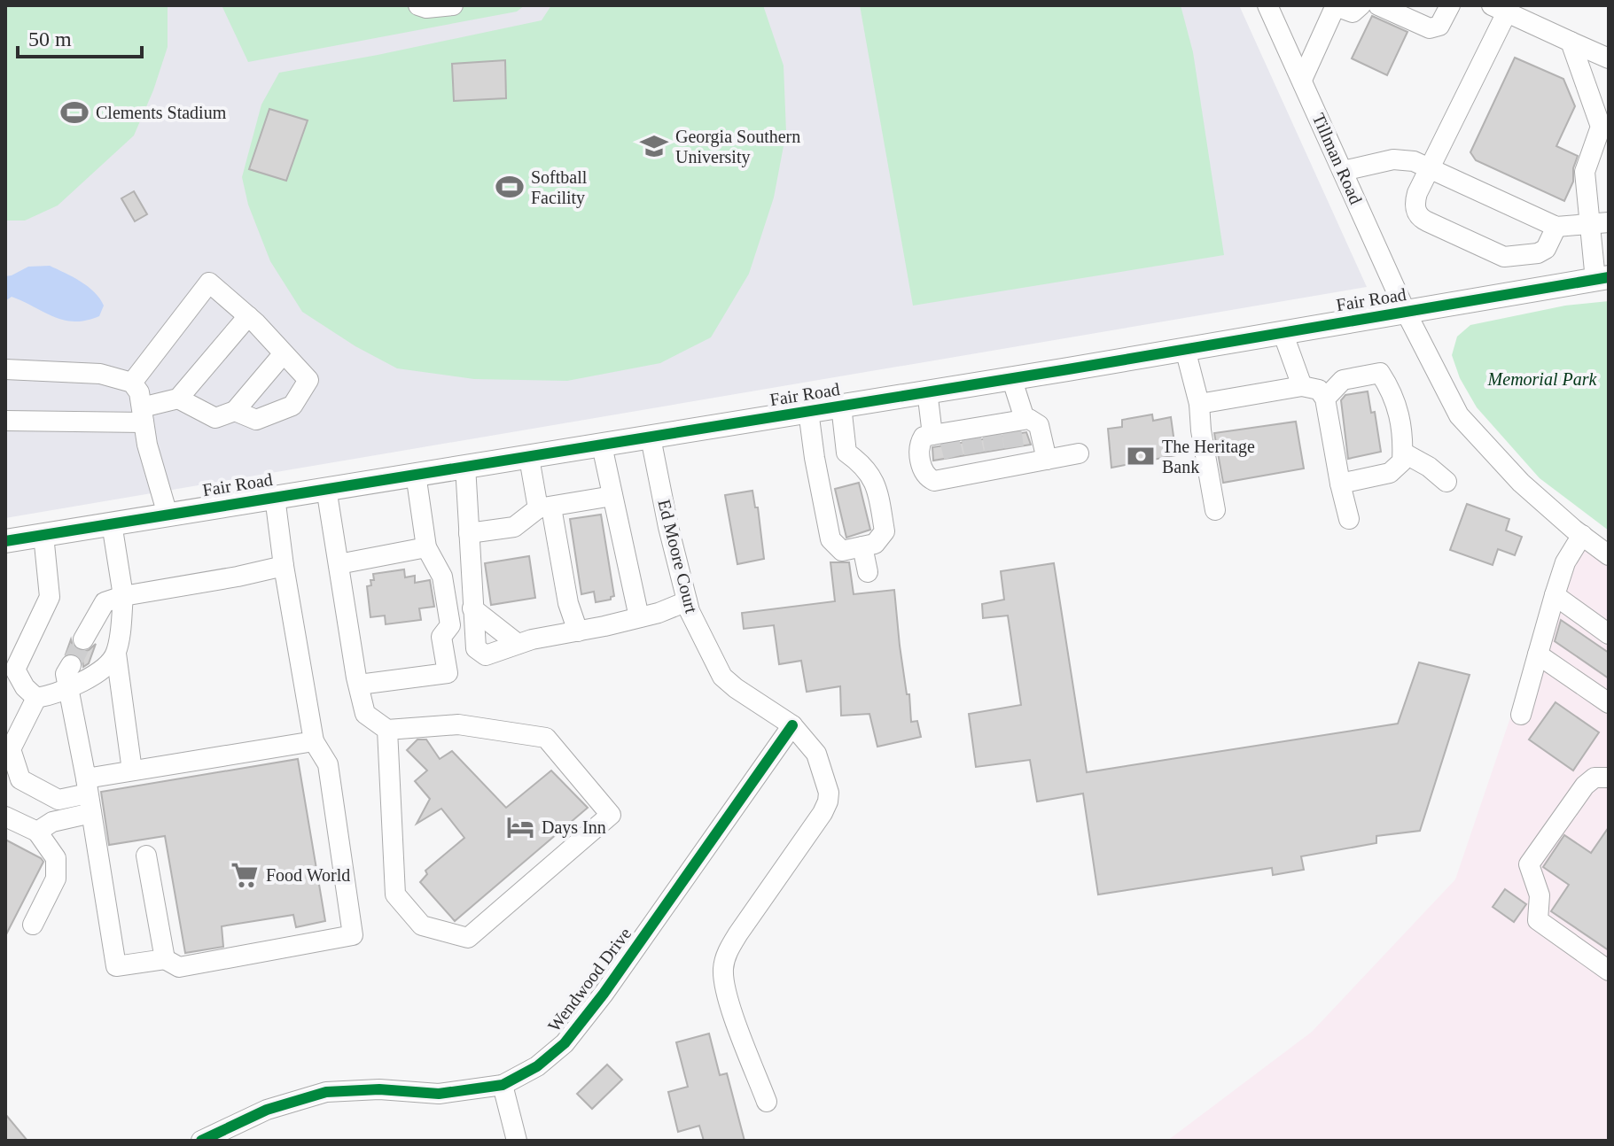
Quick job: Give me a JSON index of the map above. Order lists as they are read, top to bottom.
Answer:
{
  "streets": {
    "main road": ["Fair Road"],
    "street": ["Tillman Road", "Ed Moore Court", "Wendwood Drive"]
  },
  "crossings": [
    ["Tillman Road", "Fair Road"],
    ["Fair Road", "Ed Moore Court"],
    ["Ed Moore Court", "Wendwood Drive"]
  ],
  "parks": ["Memorial Park"],
  "places": {
    "sports": ["Clements Stadium", "Softball Facility"],
    "school or university": ["Georgia Southern University"],
    "bank": ["The Heritage Bank"],
    "hotel": ["Days Inn"],
    "supermarket": ["Food World"]
  },
  "scale_bar": "50 m"
}
